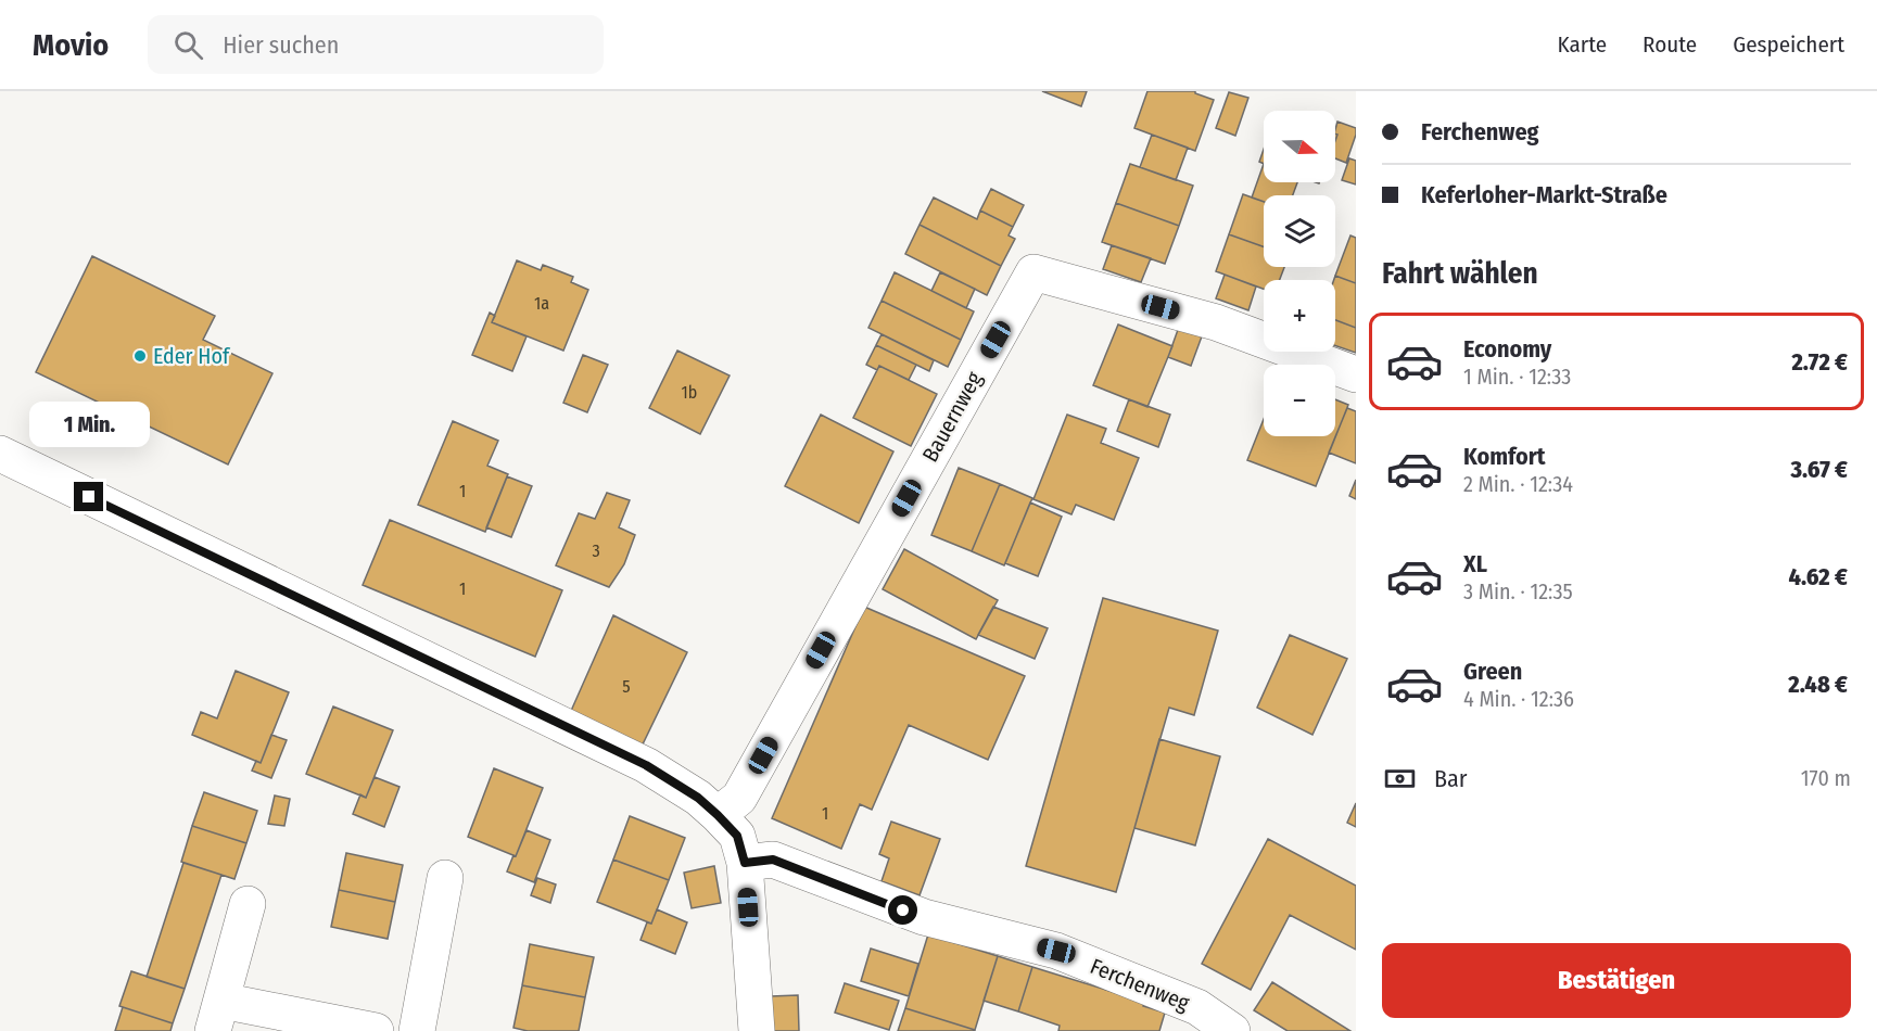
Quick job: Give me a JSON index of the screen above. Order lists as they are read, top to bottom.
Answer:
{
  "streets": {
    "street": ["Bauernweg", "Ferchenweg"]
  },
  "places": ["Eder Hof"],
  "house_numbers": [
    "1a",
    "1b",
    "1",
    "3",
    "1",
    "5",
    "1"
  ],
  "north": "right",
  "page": {
    "header": "Movio",
    "search": "Hier suchen",
    "nav": ["Karte", "Route", "Gespeichert"],
    "banner": ["Ferchenweg", "Keferloher-Markt-Straße"],
    "map_buttons": ["+", "−"],
    "heading": "Fahrt wählen",
    "list": [
      {
        "name": "Economy",
        "note": "1 Min. · 12:33",
        "value": "2.72 €"
      },
      {
        "name": "Komfort",
        "note": "2 Min. · 12:34",
        "value": "3.67 €"
      },
      {
        "name": "XL",
        "note": "3 Min. · 12:35",
        "value": "4.62 €"
      },
      {
        "name": "Green",
        "note": "4 Min. · 12:36",
        "value": "2.48 €"
      }
    ],
    "bubble": "1 Min.",
    "pay": ["Bar", "170 m"],
    "buttons": "Bestätigen"
  }
}
